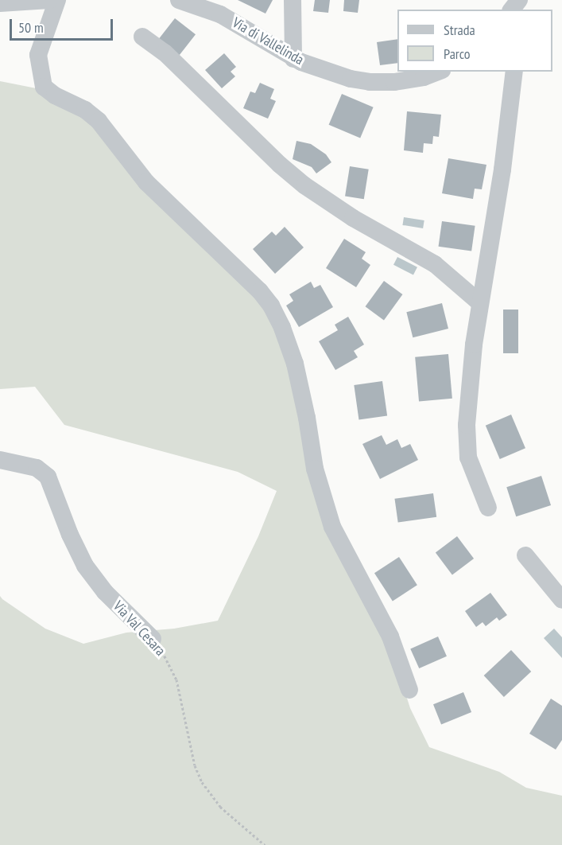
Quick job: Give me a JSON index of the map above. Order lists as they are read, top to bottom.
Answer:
{
  "streets": {
    "street": ["Via di Vallelinda", "Via Val Cesara"]
  },
  "legend": ["Strada", "Parco"],
  "scale_bar": "50 m"
}
